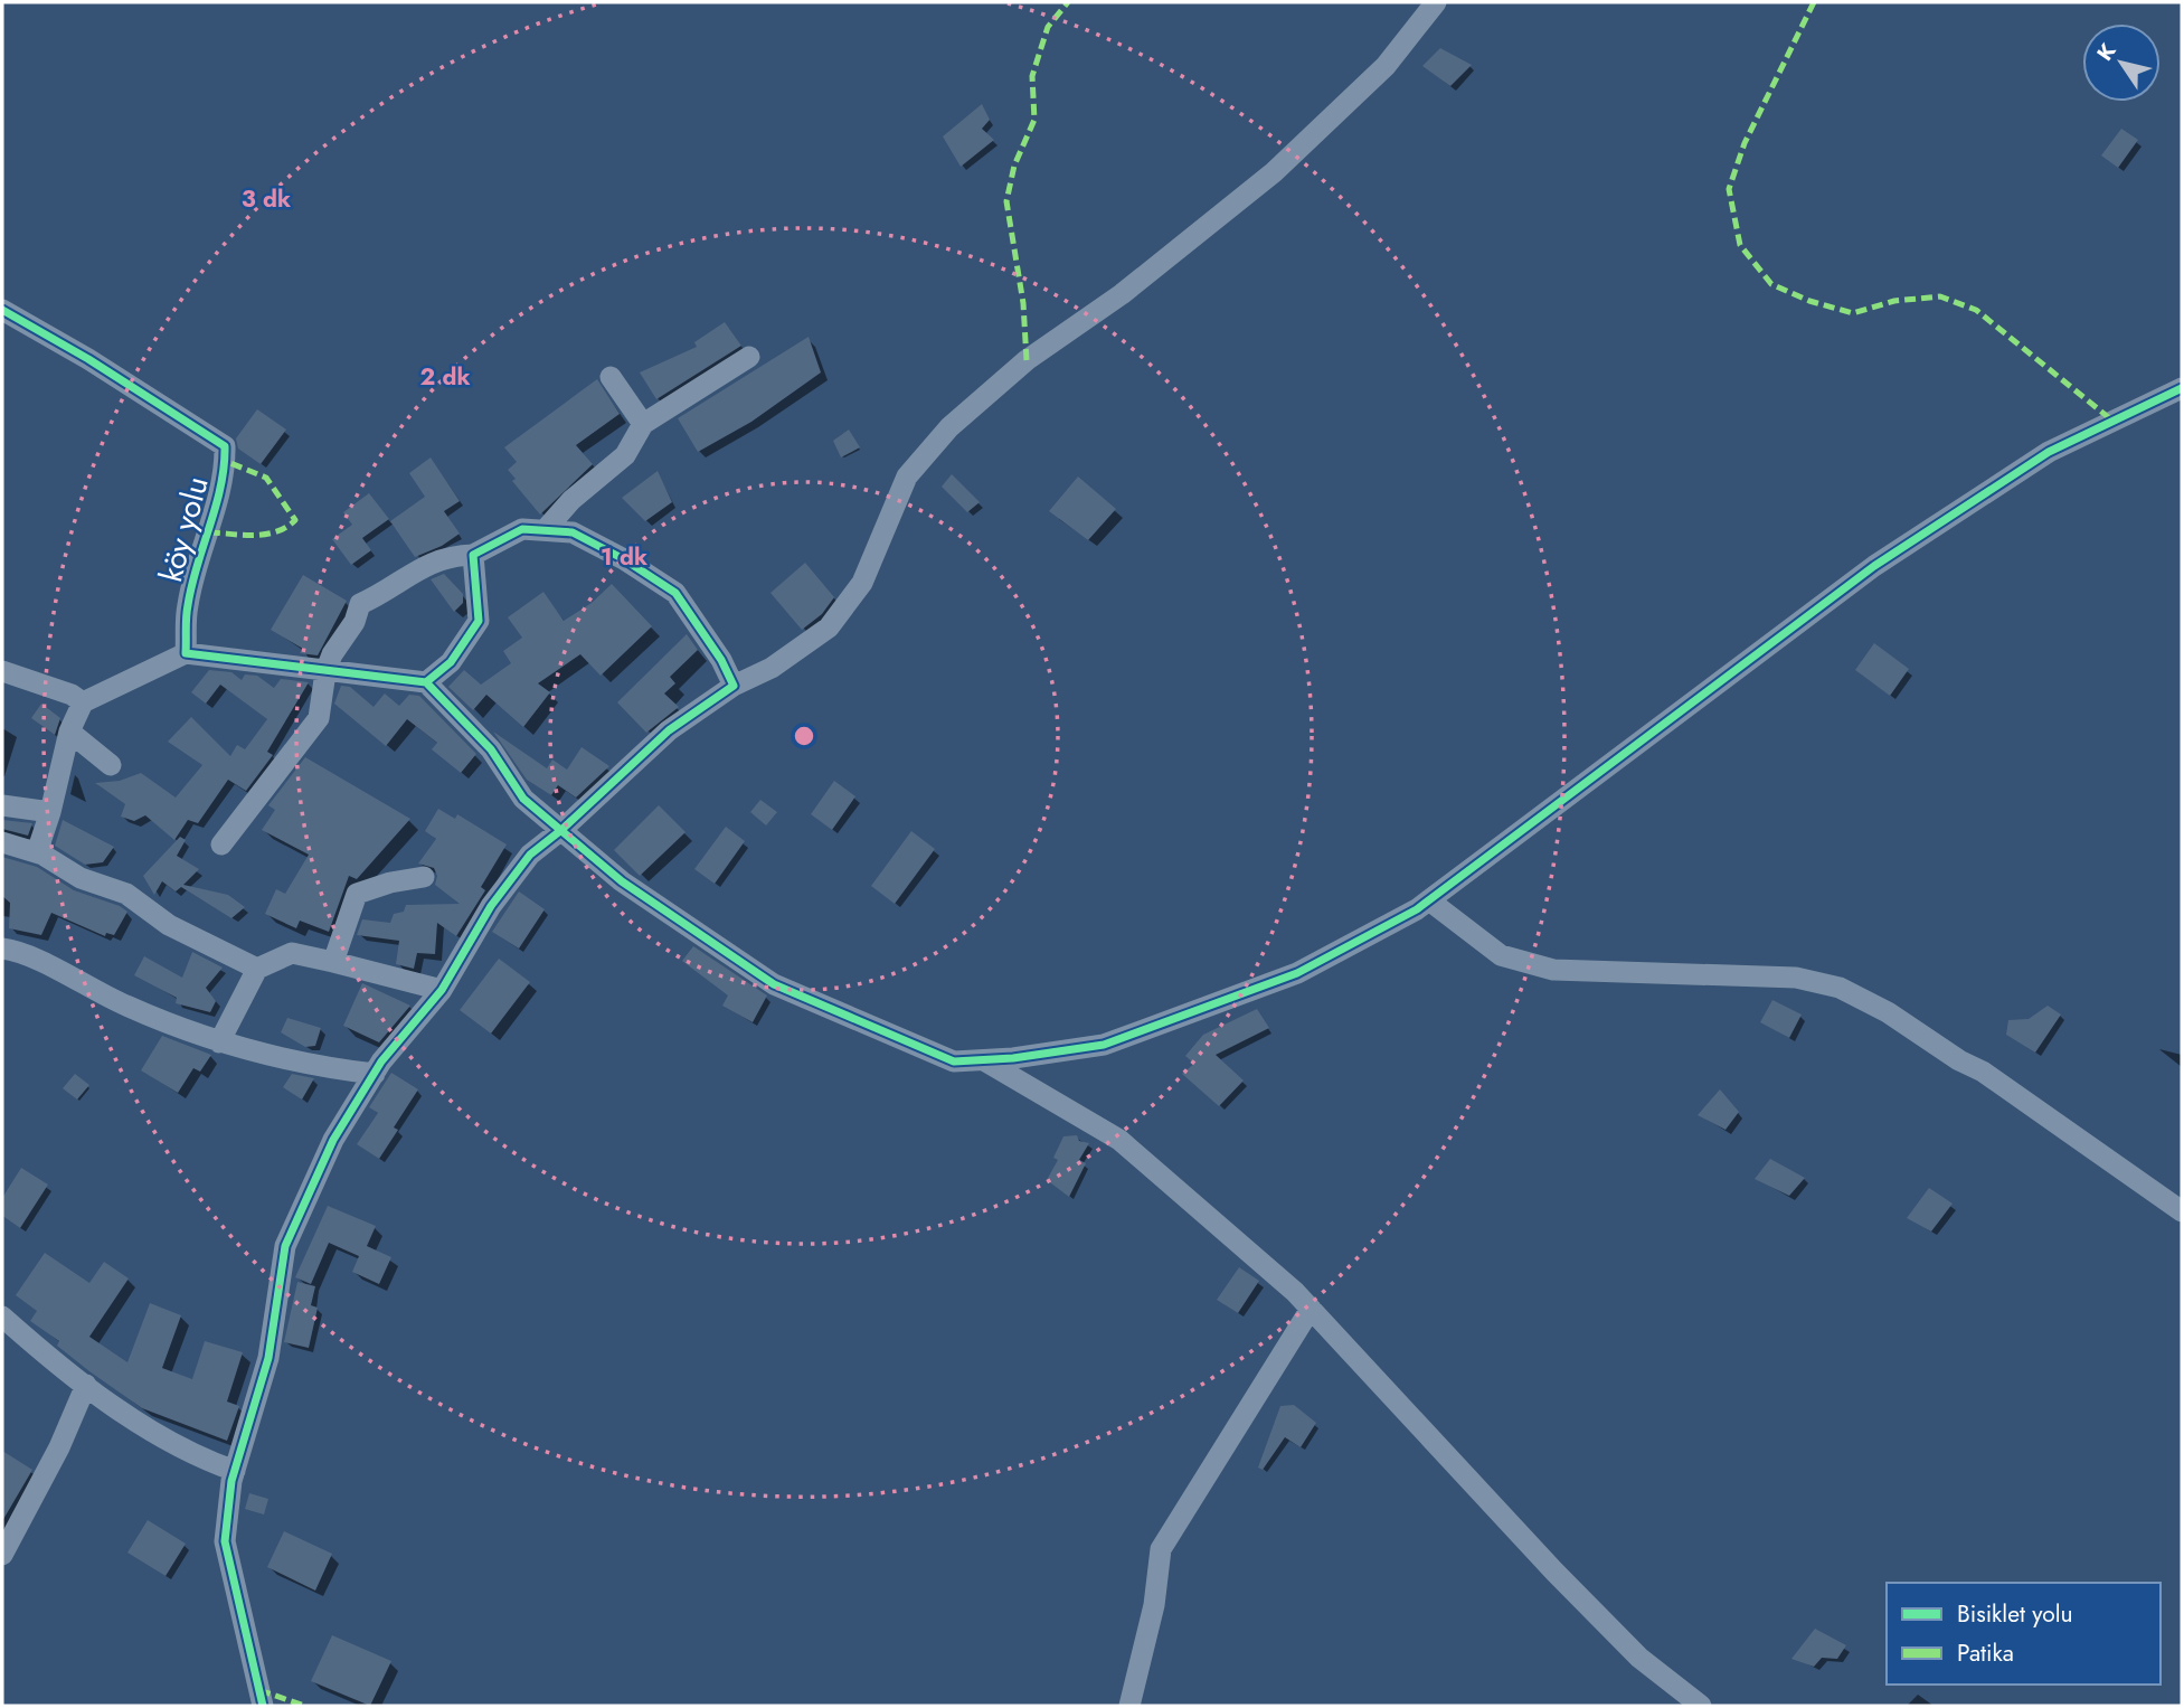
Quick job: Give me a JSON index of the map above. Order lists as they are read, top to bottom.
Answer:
{
  "streets": {
    "street": ["köy yolu"]
  },
  "legend": ["Bisiklet yolu", "Patika"],
  "north": "top left",
  "rings": ["3 dk", "2 dk", "1 dk"]
}
